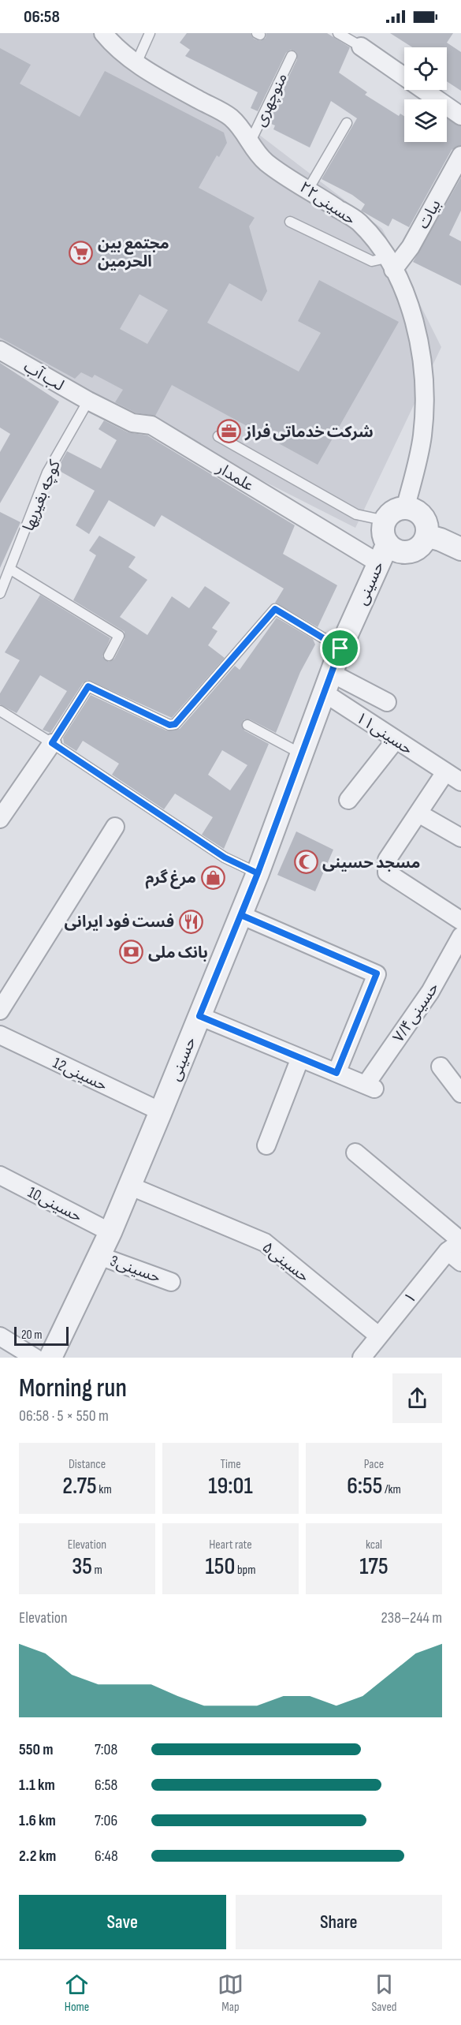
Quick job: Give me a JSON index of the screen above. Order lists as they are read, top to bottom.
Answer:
{
  "streets": {
    "street": [
      "حسینی۲۲",
      "بیات",
      "لب آب",
      "علمدار",
      "حسینی",
      "حسینی۱۱",
      "حسینی۷/۴",
      "حسینی12",
      "حسینی10",
      "حسینی۵",
      "حسینی3",
      "۱"
    ],
    "lane": ["منوچهری", "کوچه بغیریها"]
  },
  "crossings": [
    ["منوچهری", "حسینی۲۲"],
    ["حسینی۲۲", "بیات"],
    ["حسینی۲۲", "علمدار"],
    ["حسینی۲۲", "حسینی"],
    ["لب آب", "علمدار"],
    ["لب آب", "کوچه بغیریها"],
    ["علمدار", "کوچه بغیریها"],
    ["علمدار", "حسینی"],
    ["حسینی", "حسینی۱۱"],
    ["حسینی", "حسینی12"],
    ["حسینی", "حسینی10"],
    ["حسینی", "حسینی۵"],
    ["حسینی", "حسینی3"],
    ["حسینی۵", "۱"]
  ],
  "places": {
    "supermarket": ["مجتمع بین الحرمین"],
    "office": ["شرکت خدماتی فراز"],
    "mosque": ["مسجد حسینی"],
    "shop": ["مرغ گرم"],
    "restaurant": ["فست فود ایرانی"],
    "bank": ["بانک ملی"]
  },
  "scale_bar": "20 m",
  "page": {
    "status": "06:58",
    "scale": "20 m",
    "heading": ["Morning run", "06:58 · 5 × 550 m"],
    "stats": [
      ["Distance", "2.75 km"],
      ["Time", "19:01"],
      ["Pace", "6:55 /km"],
      ["Elevation", "35 m"],
      ["Heart rate", "150 bpm"],
      ["kcal", "175"]
    ],
    "chart": ["Elevation", "238–244 m"],
    "list": [
      {
        "name": "550 m",
        "note": "7:08"
      },
      {
        "name": "1.1 km",
        "note": "6:58"
      },
      {
        "name": "1.6 km",
        "note": "7:06"
      },
      {
        "name": "2.2 km",
        "note": "6:48"
      }
    ],
    "buttons": ["Save", "Share"],
    "tabs": ["Home", "Map", "Saved"]
  }
}
